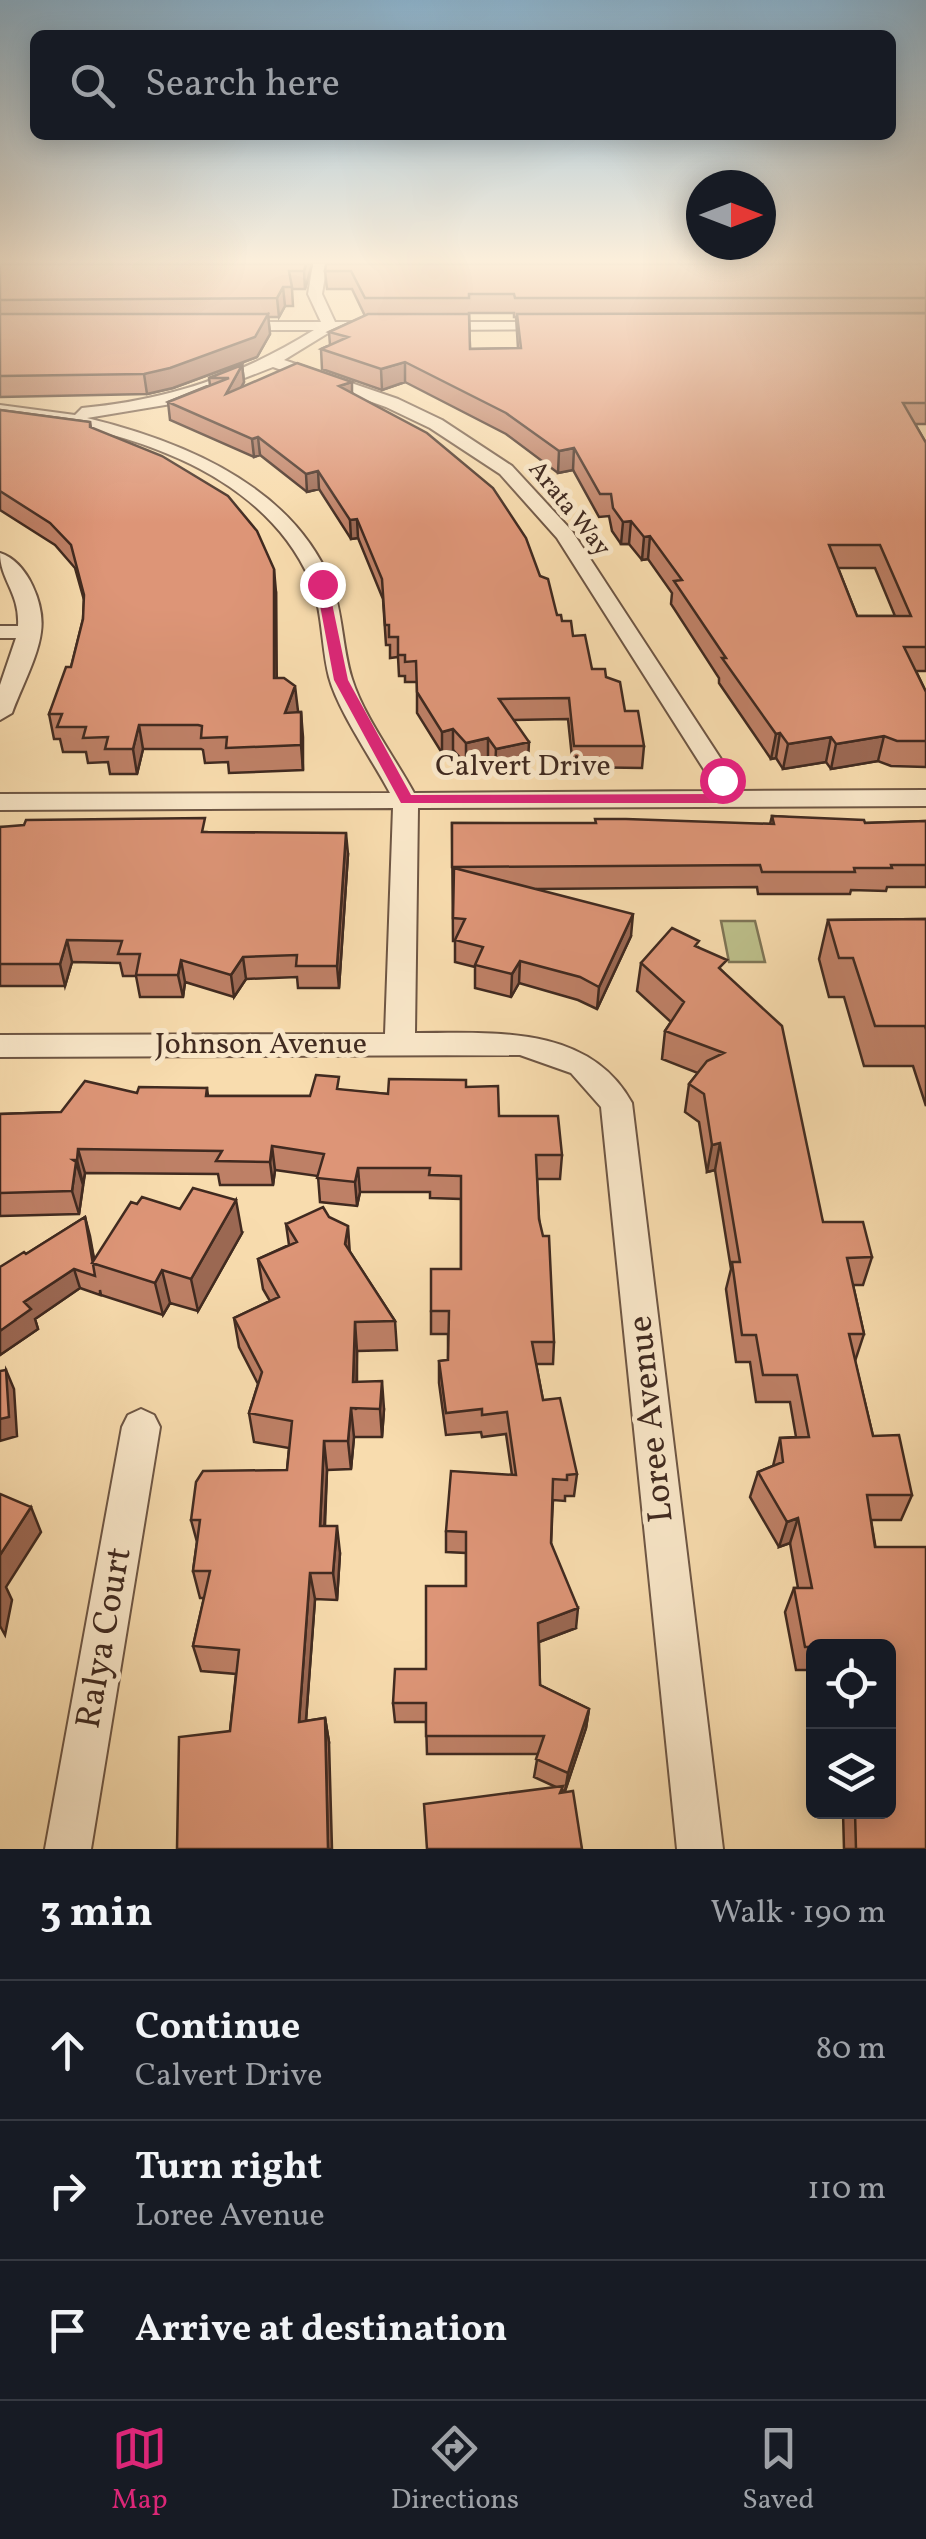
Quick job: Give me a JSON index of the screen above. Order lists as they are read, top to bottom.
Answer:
{
  "streets": {
    "street": [
      "Arata Way",
      "Calvert Drive",
      "Johnson Avenue",
      "Loree Avenue",
      "Ralya Court"
    ]
  },
  "crossings": [
    ["Arata Way", "Calvert Drive"],
    ["Johnson Avenue", "Loree Avenue"]
  ],
  "north": "right",
  "page": {
    "search": "Search here",
    "heading": ["3 min", "Walk · 190 m"],
    "list": [
      ["Continue", "Calvert Drive", "80 m"],
      ["Turn right", "Loree Avenue", "110 m"],
      "Arrive at destination"
    ],
    "nav": ["Map", "Directions", "Saved"]
  }
}
